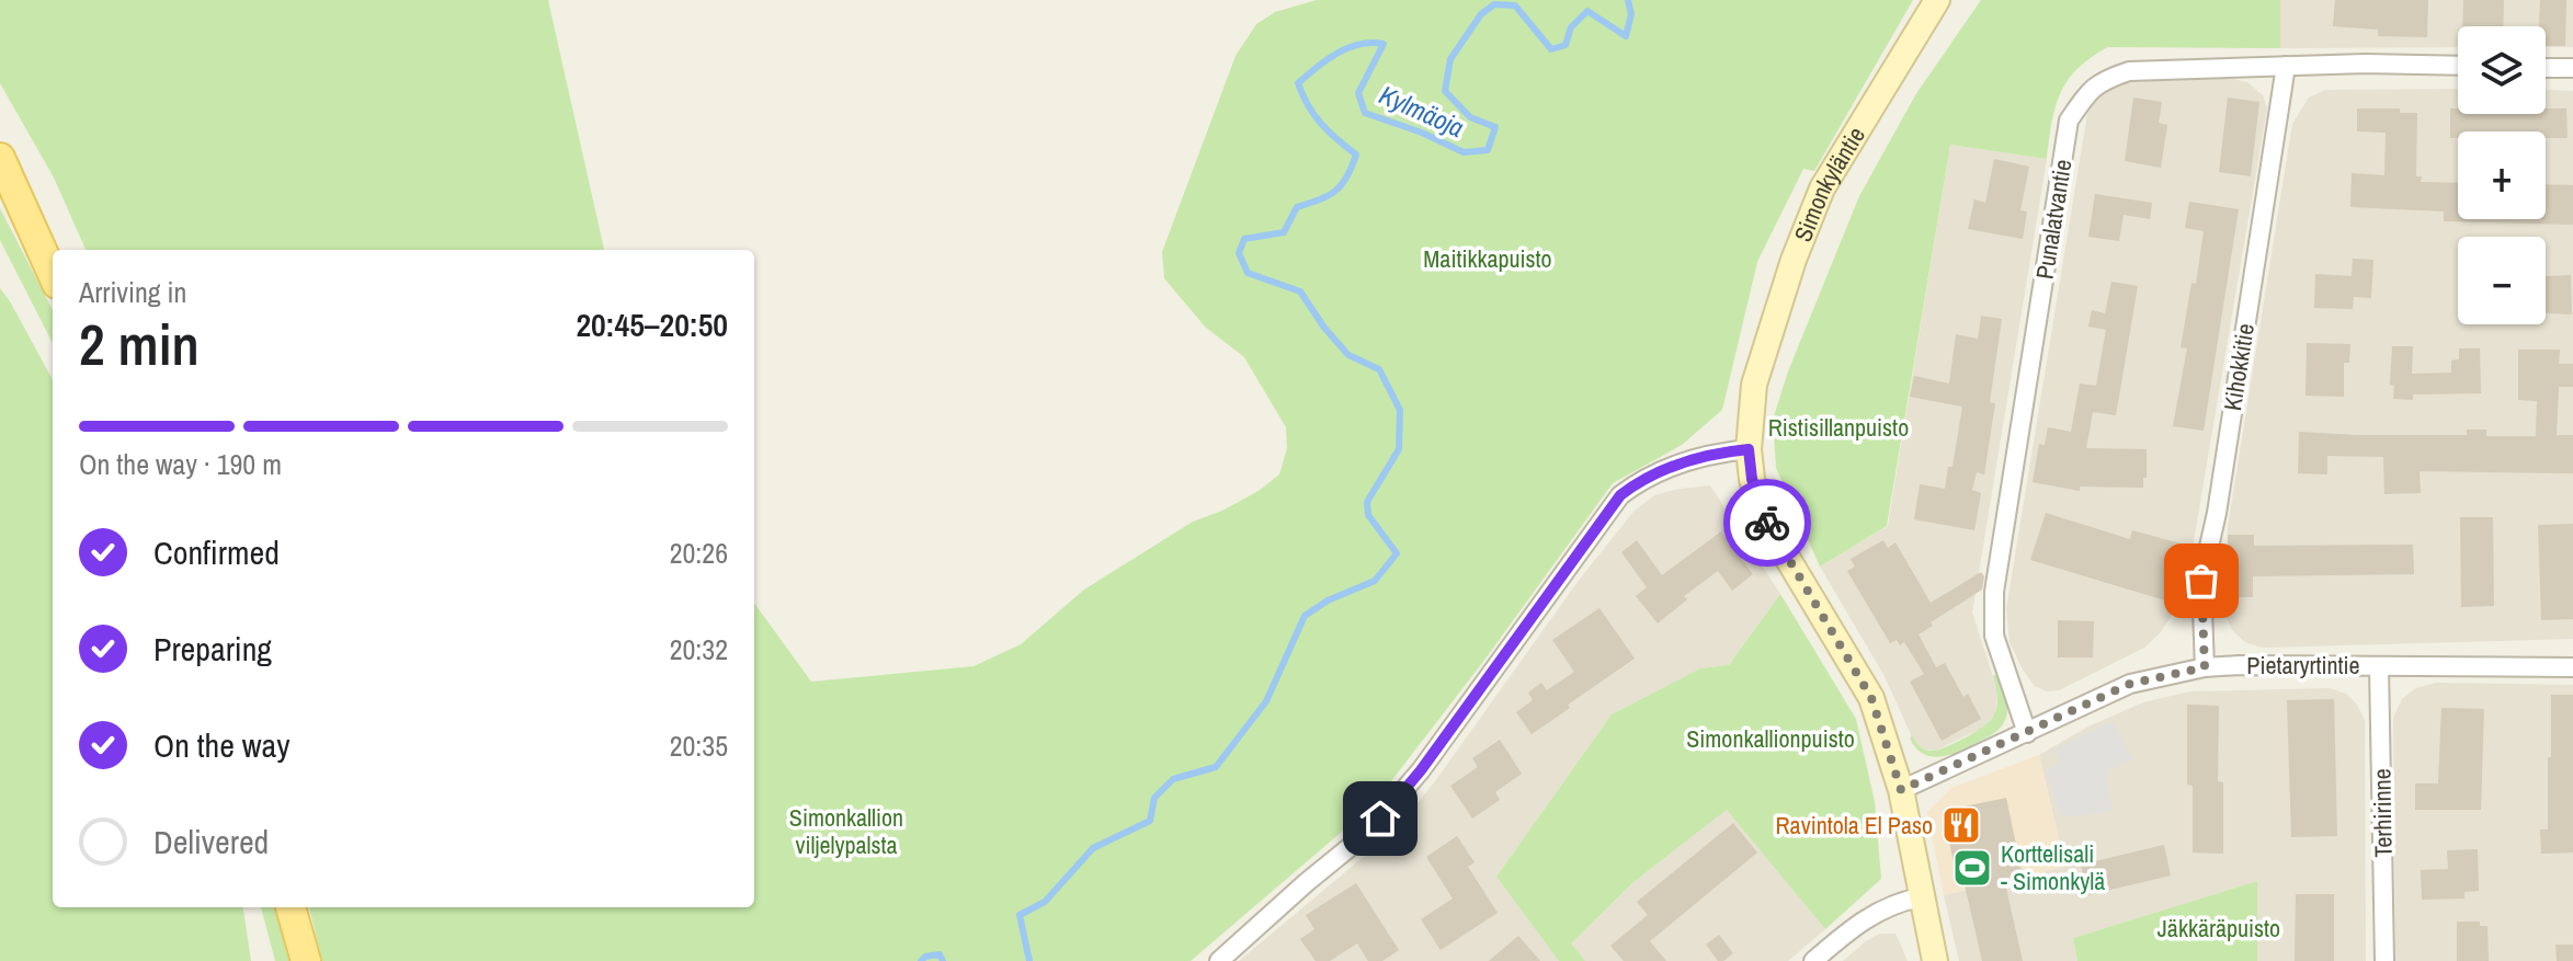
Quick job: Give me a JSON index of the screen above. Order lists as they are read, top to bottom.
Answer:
{
  "streets": {
    "main road": ["Simonkyläntie"],
    "street": [
      "Punalatvantie",
      "Kihokkitie",
      "Pietaryrtintie",
      "Terhirinne"
    ]
  },
  "crossings": [
    ["Simonkyläntie", "Pietaryrtintie"],
    ["Punalatvantie", "Kihokkitie"],
    ["Punalatvantie", "Pietaryrtintie"],
    ["Kihokkitie", "Pietaryrtintie"],
    ["Pietaryrtintie", "Terhirinne"]
  ],
  "water": ["Kylmäoja"],
  "parks": [
    "Maitikkapuisto",
    "Ristisillanpuisto",
    "Simonkallionpuisto",
    "Simonkallion viljelypalsta",
    "Jäkkäräpuisto"
  ],
  "places": {
    "restaurant": ["Ravintola El Paso"],
    "sports": ["Korttelisali - Simonkylä"]
  },
  "page": {
    "map_buttons": ["+", "−"],
    "heading": ["2 min", "Arriving in", "20:45–20:50"],
    "bar": "On the way · 190 m",
    "list": [
      ["Confirmed", "20:26"],
      ["Preparing", "20:32"],
      ["On the way", "20:35"],
      "Delivered"
    ]
  }
}
